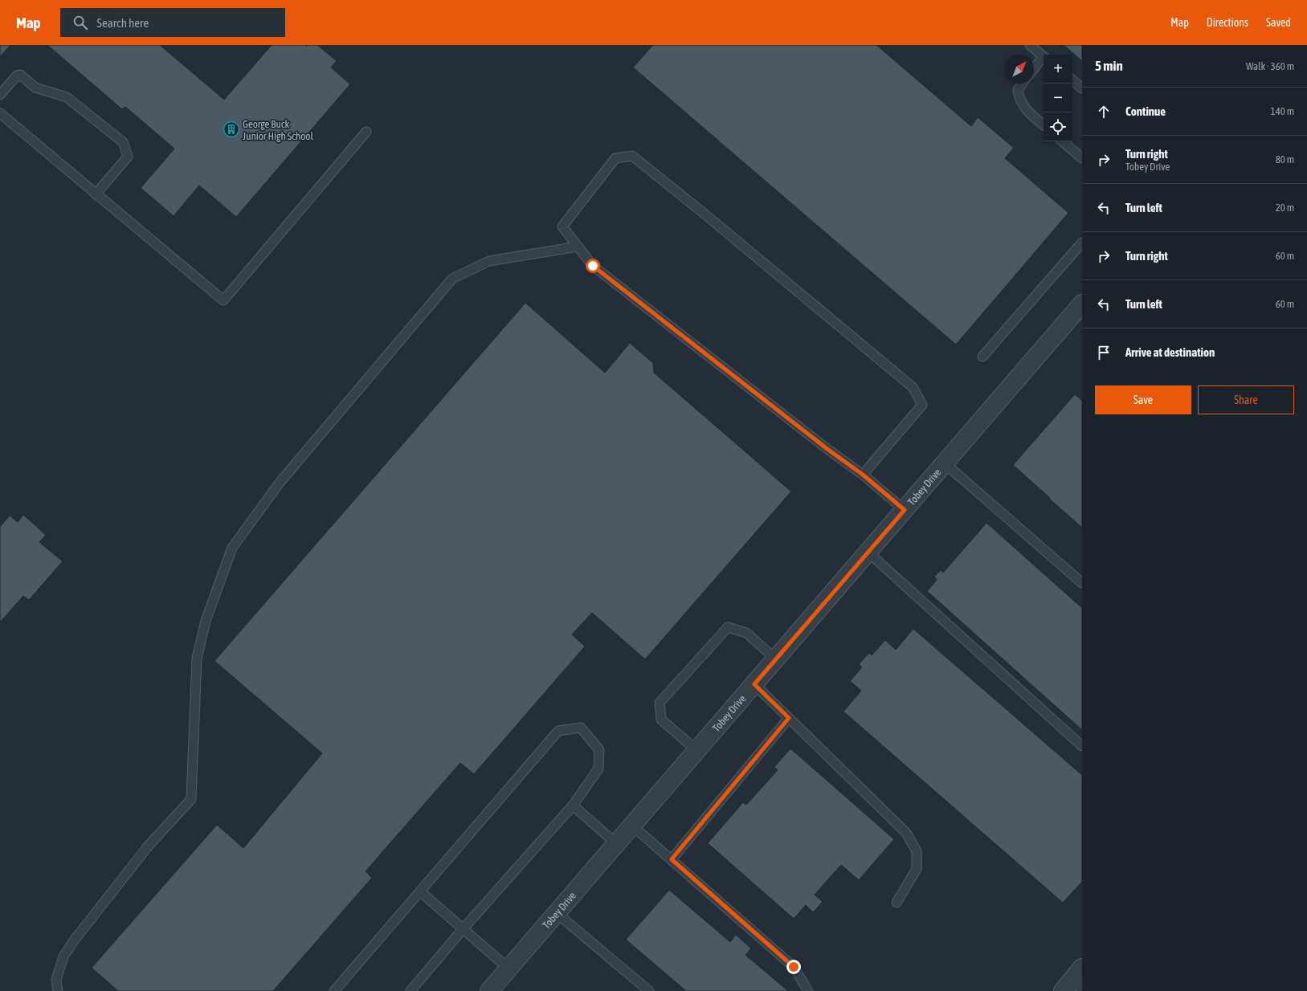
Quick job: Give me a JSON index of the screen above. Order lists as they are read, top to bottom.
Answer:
{
  "streets": {
    "street": ["Tobey Drive"]
  },
  "places": {
    "building": ["George Buck Junior High School"]
  },
  "north": "top right",
  "page": {
    "header": "Map",
    "search": "Search here",
    "nav": ["Map", "Directions", "Saved"],
    "heading": ["5 min", "Walk · 360 m"],
    "map_buttons": ["+", "−"],
    "list": [
      ["Continue", "140 m"],
      ["Turn right", "Tobey Drive", "80 m"],
      ["Turn left", "20 m"],
      ["Turn right", "60 m"],
      ["Turn left", "60 m"],
      "Arrive at destination"
    ],
    "buttons": ["Save", "Share"]
  }
}
